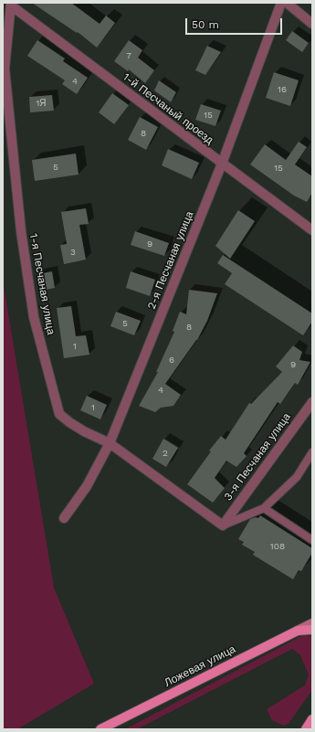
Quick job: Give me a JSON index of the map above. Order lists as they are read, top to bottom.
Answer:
{
  "streets": {
    "main road": ["Ложевая улица"],
    "street": [
      "1-й Песчаный проезд",
      "2-я Песчаная улица",
      "1-я Песчаная улица",
      "3-я Песчаная улица"
    ]
  },
  "crossings": [
    ["1-й Песчаный проезд", "2-я Песчаная улица"],
    ["1-й Песчаный проезд", "1-я Песчаная улица"],
    ["2-я Песчаная улица", "1-я Песчаная улица"],
    ["1-я Песчаная улица", "3-я Песчаная улица"]
  ],
  "house_numbers": [
    "7",
    "4",
    "16",
    "1Я",
    "15",
    "8",
    "5",
    "15",
    "9",
    "3",
    "5",
    "8",
    "1",
    "6",
    "9",
    "4",
    "1",
    "2",
    "108"
  ],
  "scale_bar": "50 m"
}
